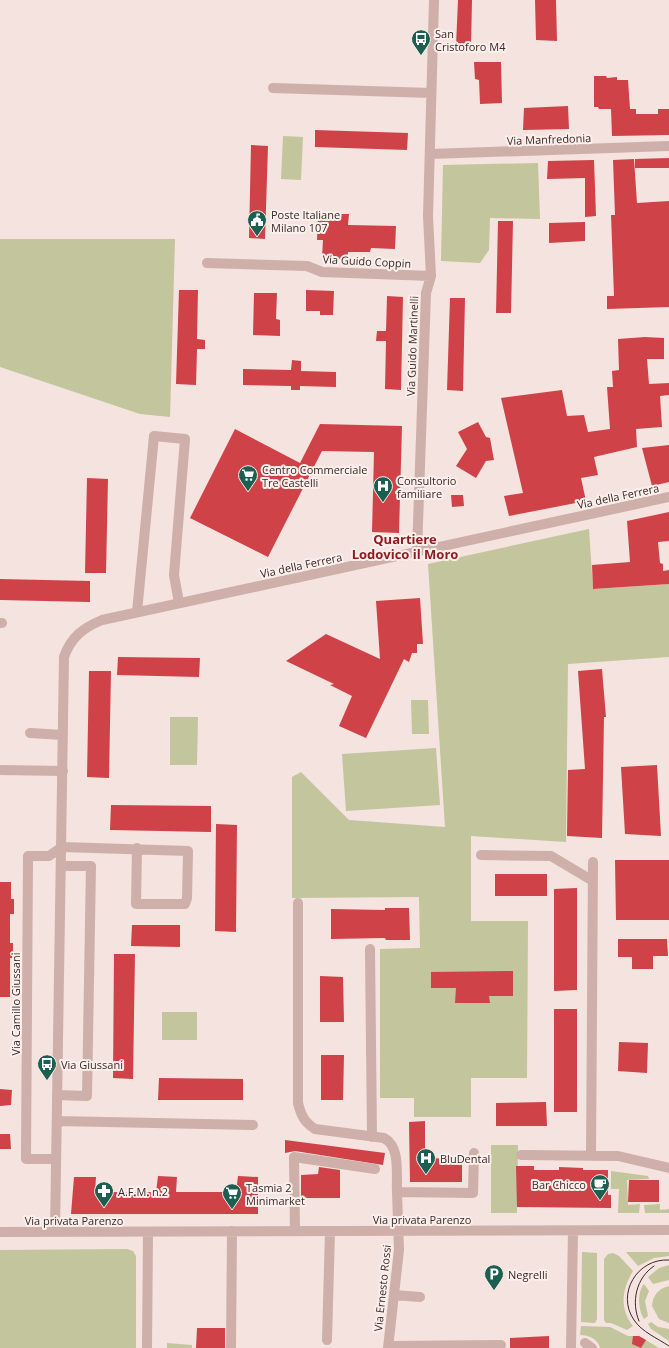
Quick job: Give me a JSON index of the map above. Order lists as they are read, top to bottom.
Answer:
{
  "streets": {
    "street": [
      "Via Manfredonia",
      "Via Guido Coppin",
      "Via Guido Martinelli",
      "Via della Ferrera",
      "Via Camillo Giussani",
      "Via privata Parenzo",
      "Via Ernesto Rossi"
    ]
  },
  "crossings": [
    ["Via Manfredonia", "Via Guido Martinelli"],
    ["Via Guido Coppin", "Via Guido Martinelli"],
    ["Via Guido Martinelli", "Via della Ferrera"],
    ["Via privata Parenzo", "Via Ernesto Rossi"]
  ],
  "districts": ["Quartiere Lodovico il Moro"],
  "places": {
    "bus stop": ["San Cristoforo M4", "Via Giussani"],
    "public building": ["Poste Italiane Milano 107"],
    "supermarket": ["Centro Commerciale Tre Castelli", "Tasmia 2 Minimarket"],
    "hospital": ["Consultorio familiare", "BluDental"],
    "cafe": ["Bar Chicco"],
    "pharmacy": ["A.F.M. n.2"],
    "parking": ["Negrelli"]
  }
}
